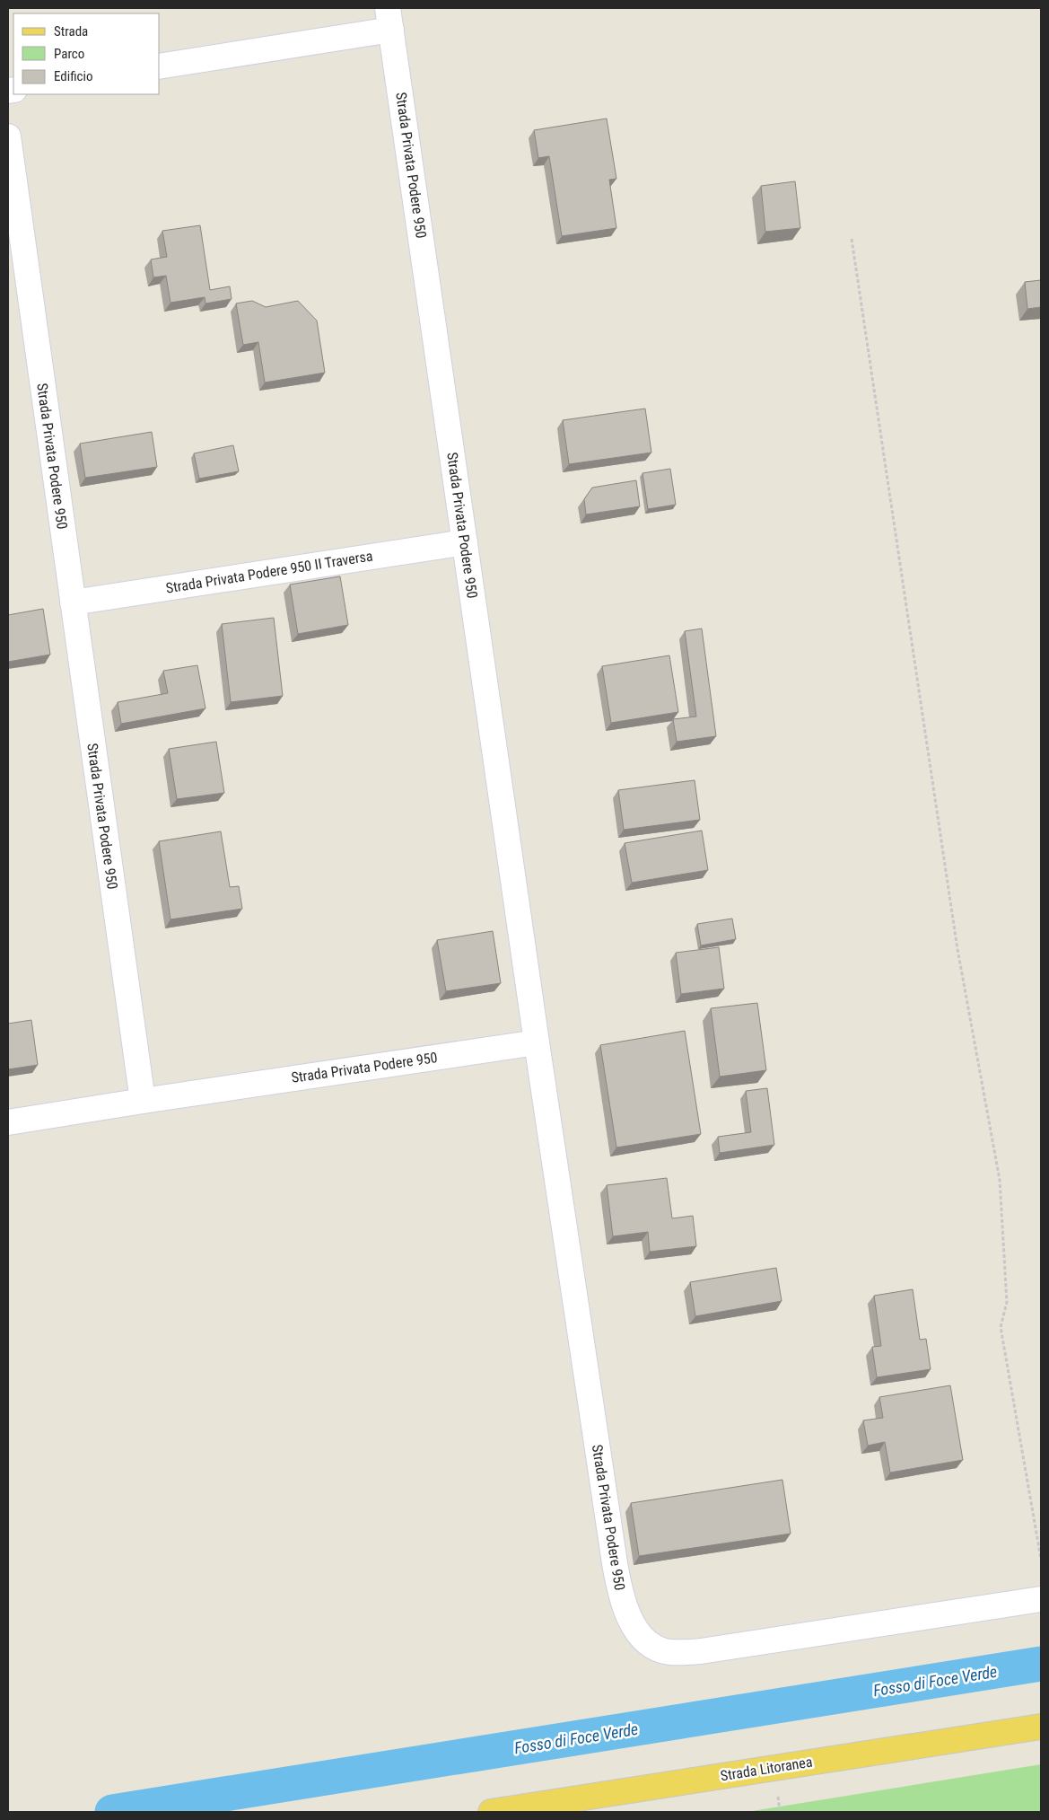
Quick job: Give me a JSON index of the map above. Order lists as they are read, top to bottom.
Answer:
{
  "streets": {
    "main road": ["Strada Litoranea"],
    "street": ["Strada Privata Podere 950", "Strada Privata Podere 950 II Traversa"]
  },
  "crossings": [
    ["Strada Privata Podere 950", "Strada Privata Podere 950 II Traversa"]
  ],
  "water": ["Fosso di Foce Verde"],
  "legend": ["Strada", "Parco", "Edificio"]
}
